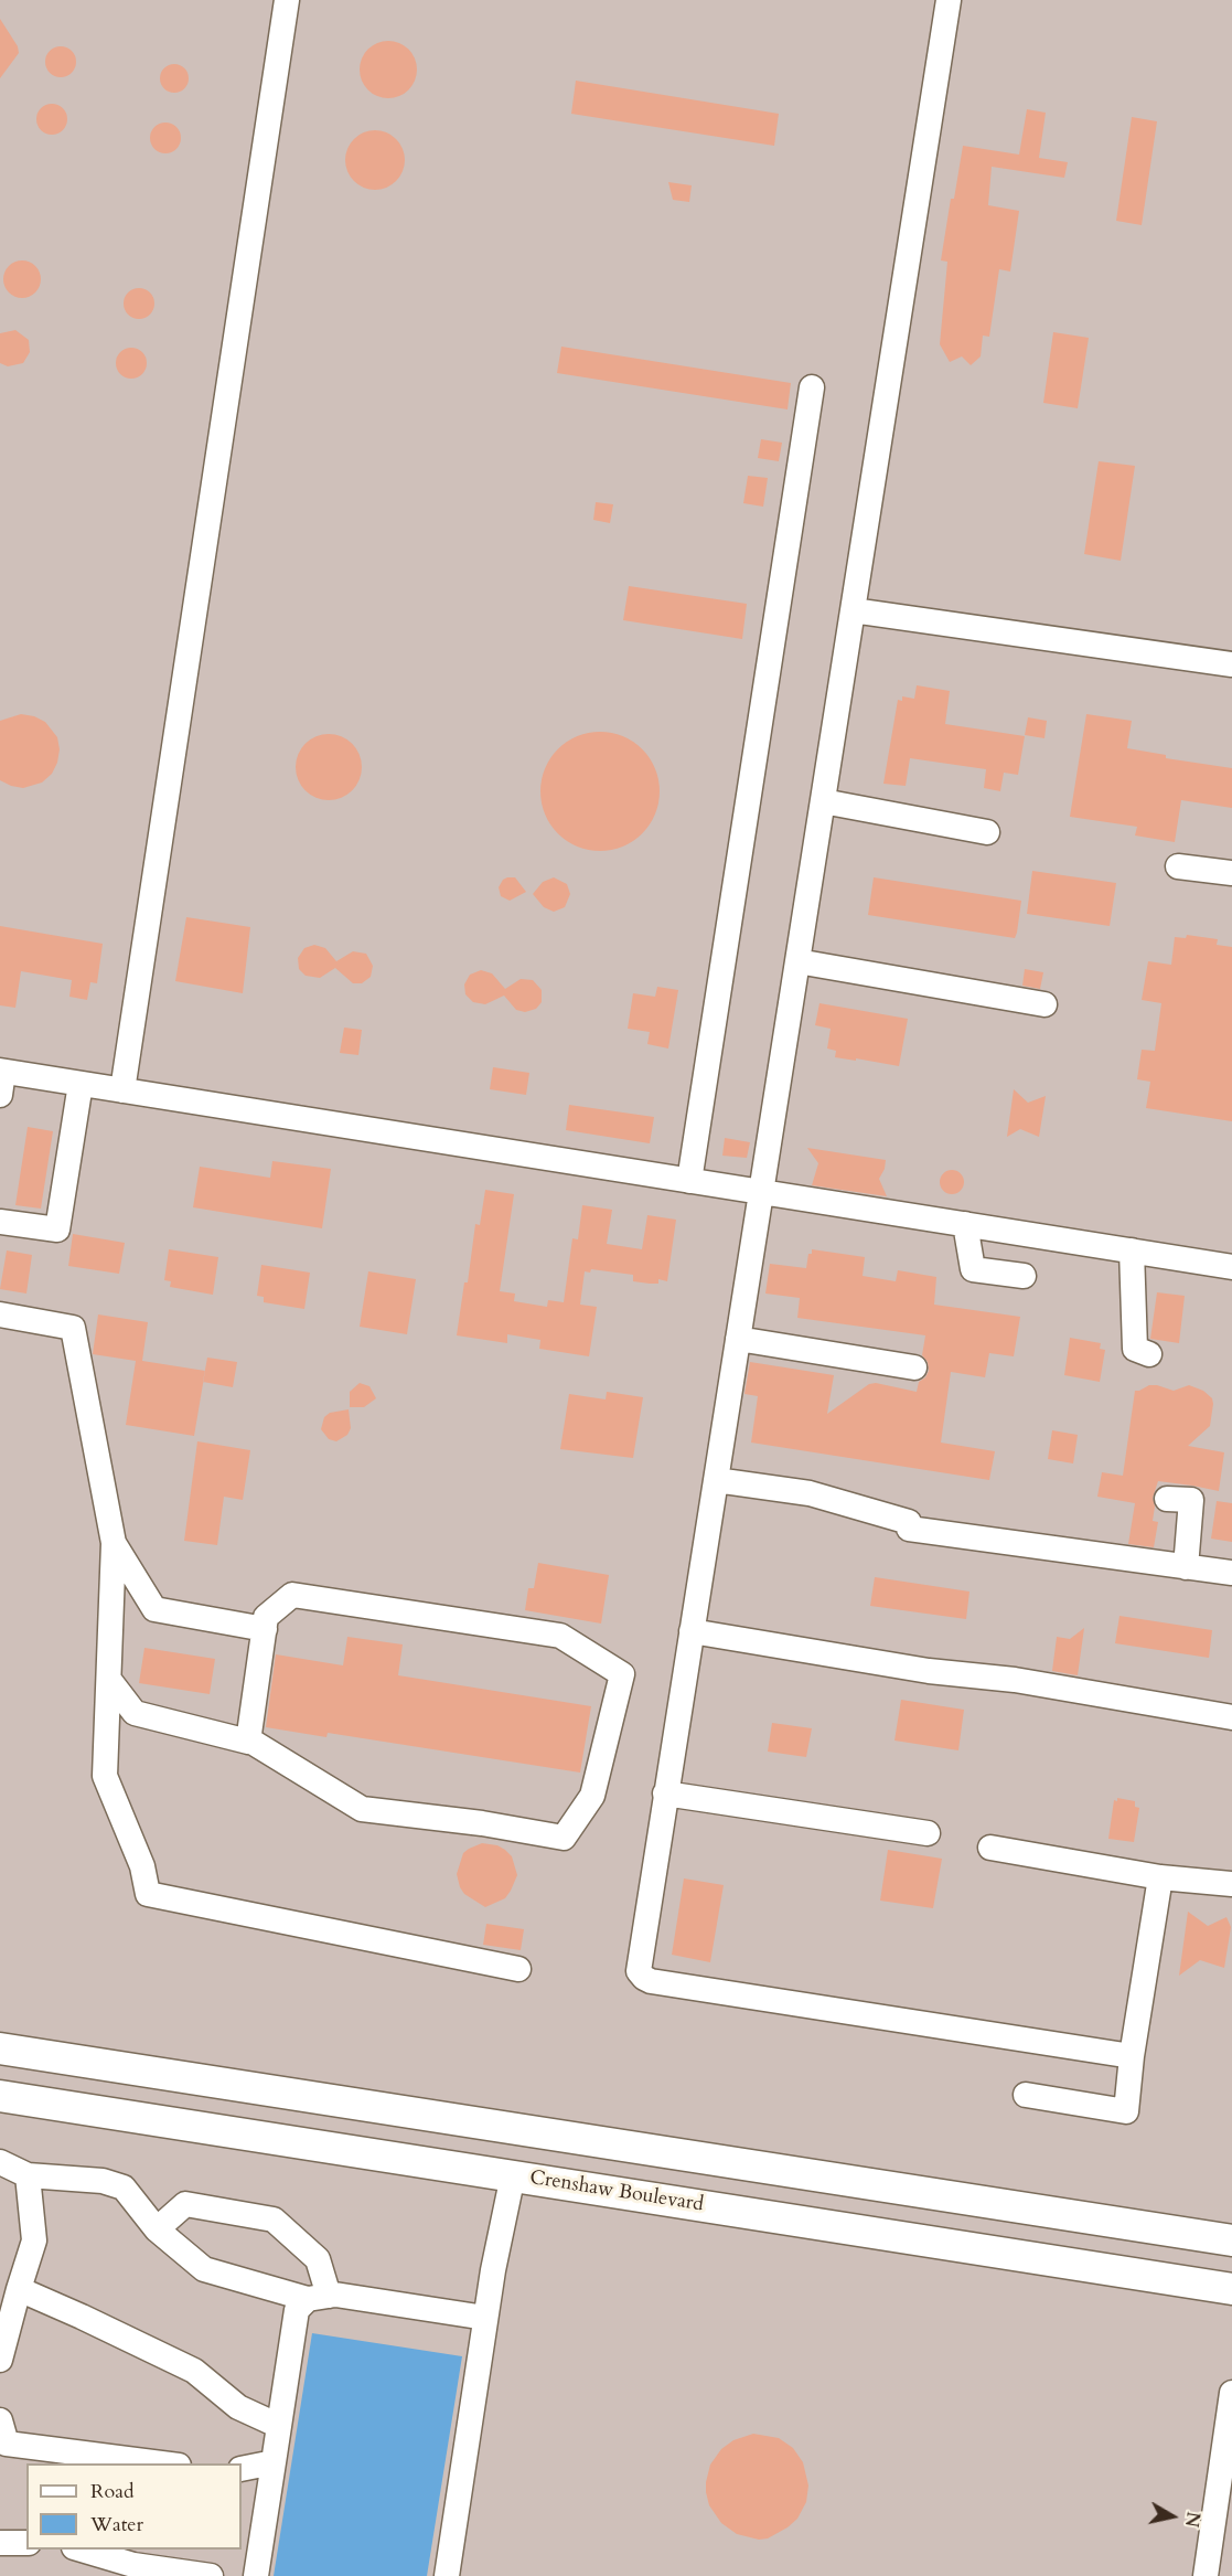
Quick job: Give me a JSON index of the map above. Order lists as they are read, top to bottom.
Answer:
{
  "streets": {
    "main road": ["Crenshaw Boulevard"]
  },
  "legend": ["Road", "Water"],
  "north": "right"
}
